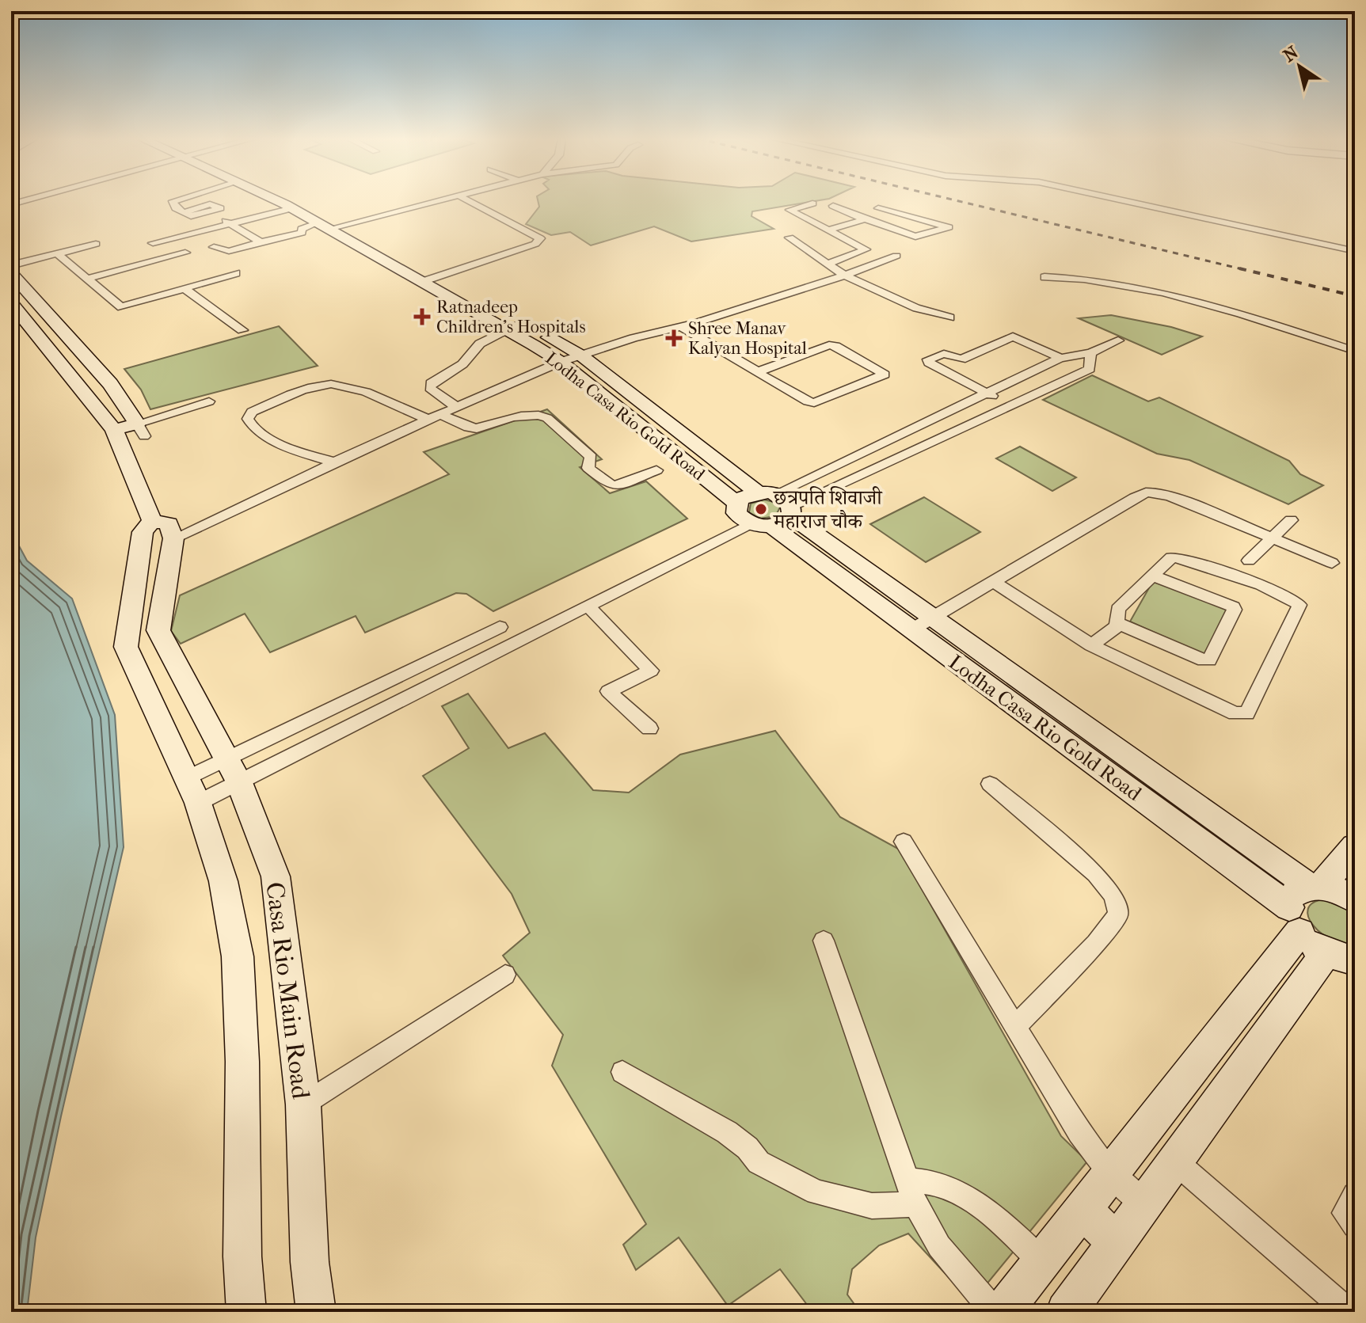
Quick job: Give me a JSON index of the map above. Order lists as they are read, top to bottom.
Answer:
{
  "streets": {
    "street": ["Lodha Casa Rio Gold Road", "Casa Rio Main Road"]
  },
  "places": {
    "health": ["Ratnadeep Children's Hospitals", "Shree Manav Kalyan Hospital"],
    "other": ["छत्रपति शिवाजी महाराज चौक"]
  },
  "north": "top left"
}
